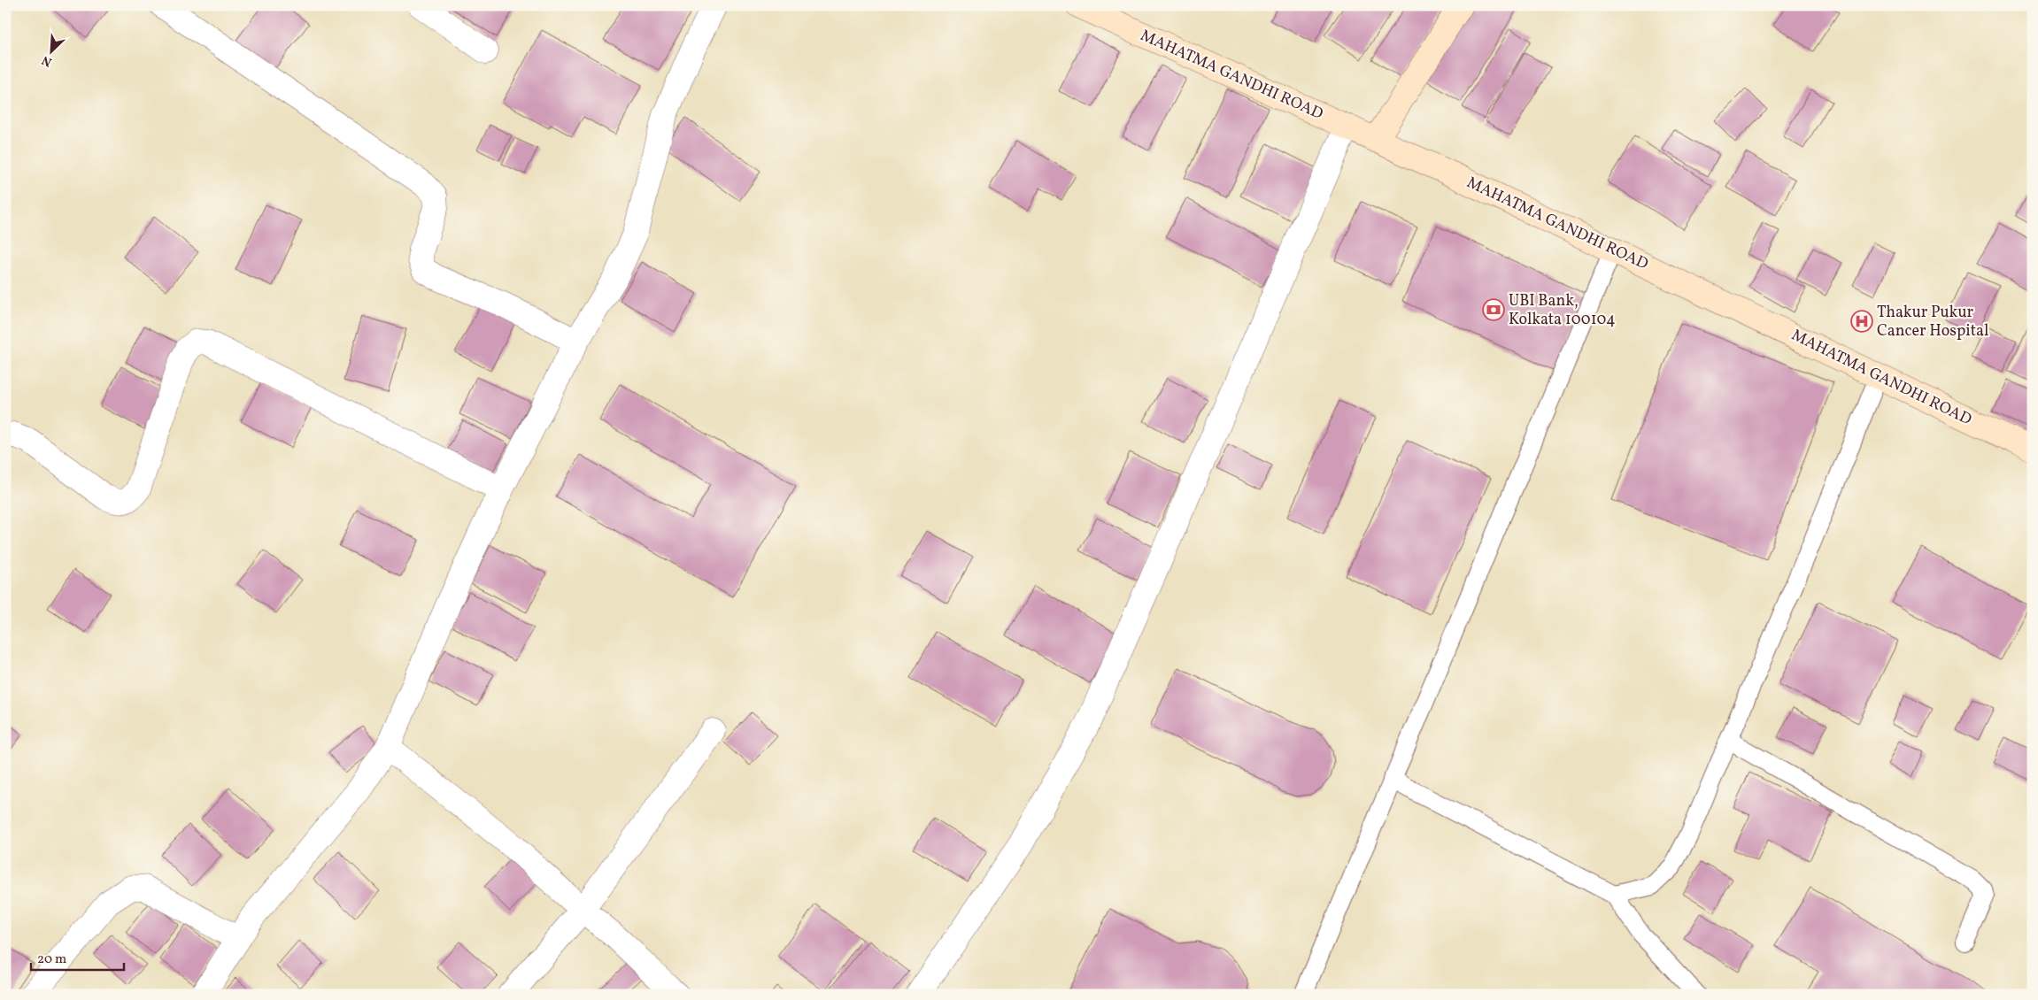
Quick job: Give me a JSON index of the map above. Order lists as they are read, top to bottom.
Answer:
{
  "streets": {
    "main road": ["MAHATMA GANDHI ROAD"]
  },
  "places": {
    "bank": ["UBI Bank, Kolkata 100104"],
    "hospital": ["Thakur Pukur Cancer Hospital"]
  },
  "scale_bar": "20 m",
  "north": "bottom left"
}
